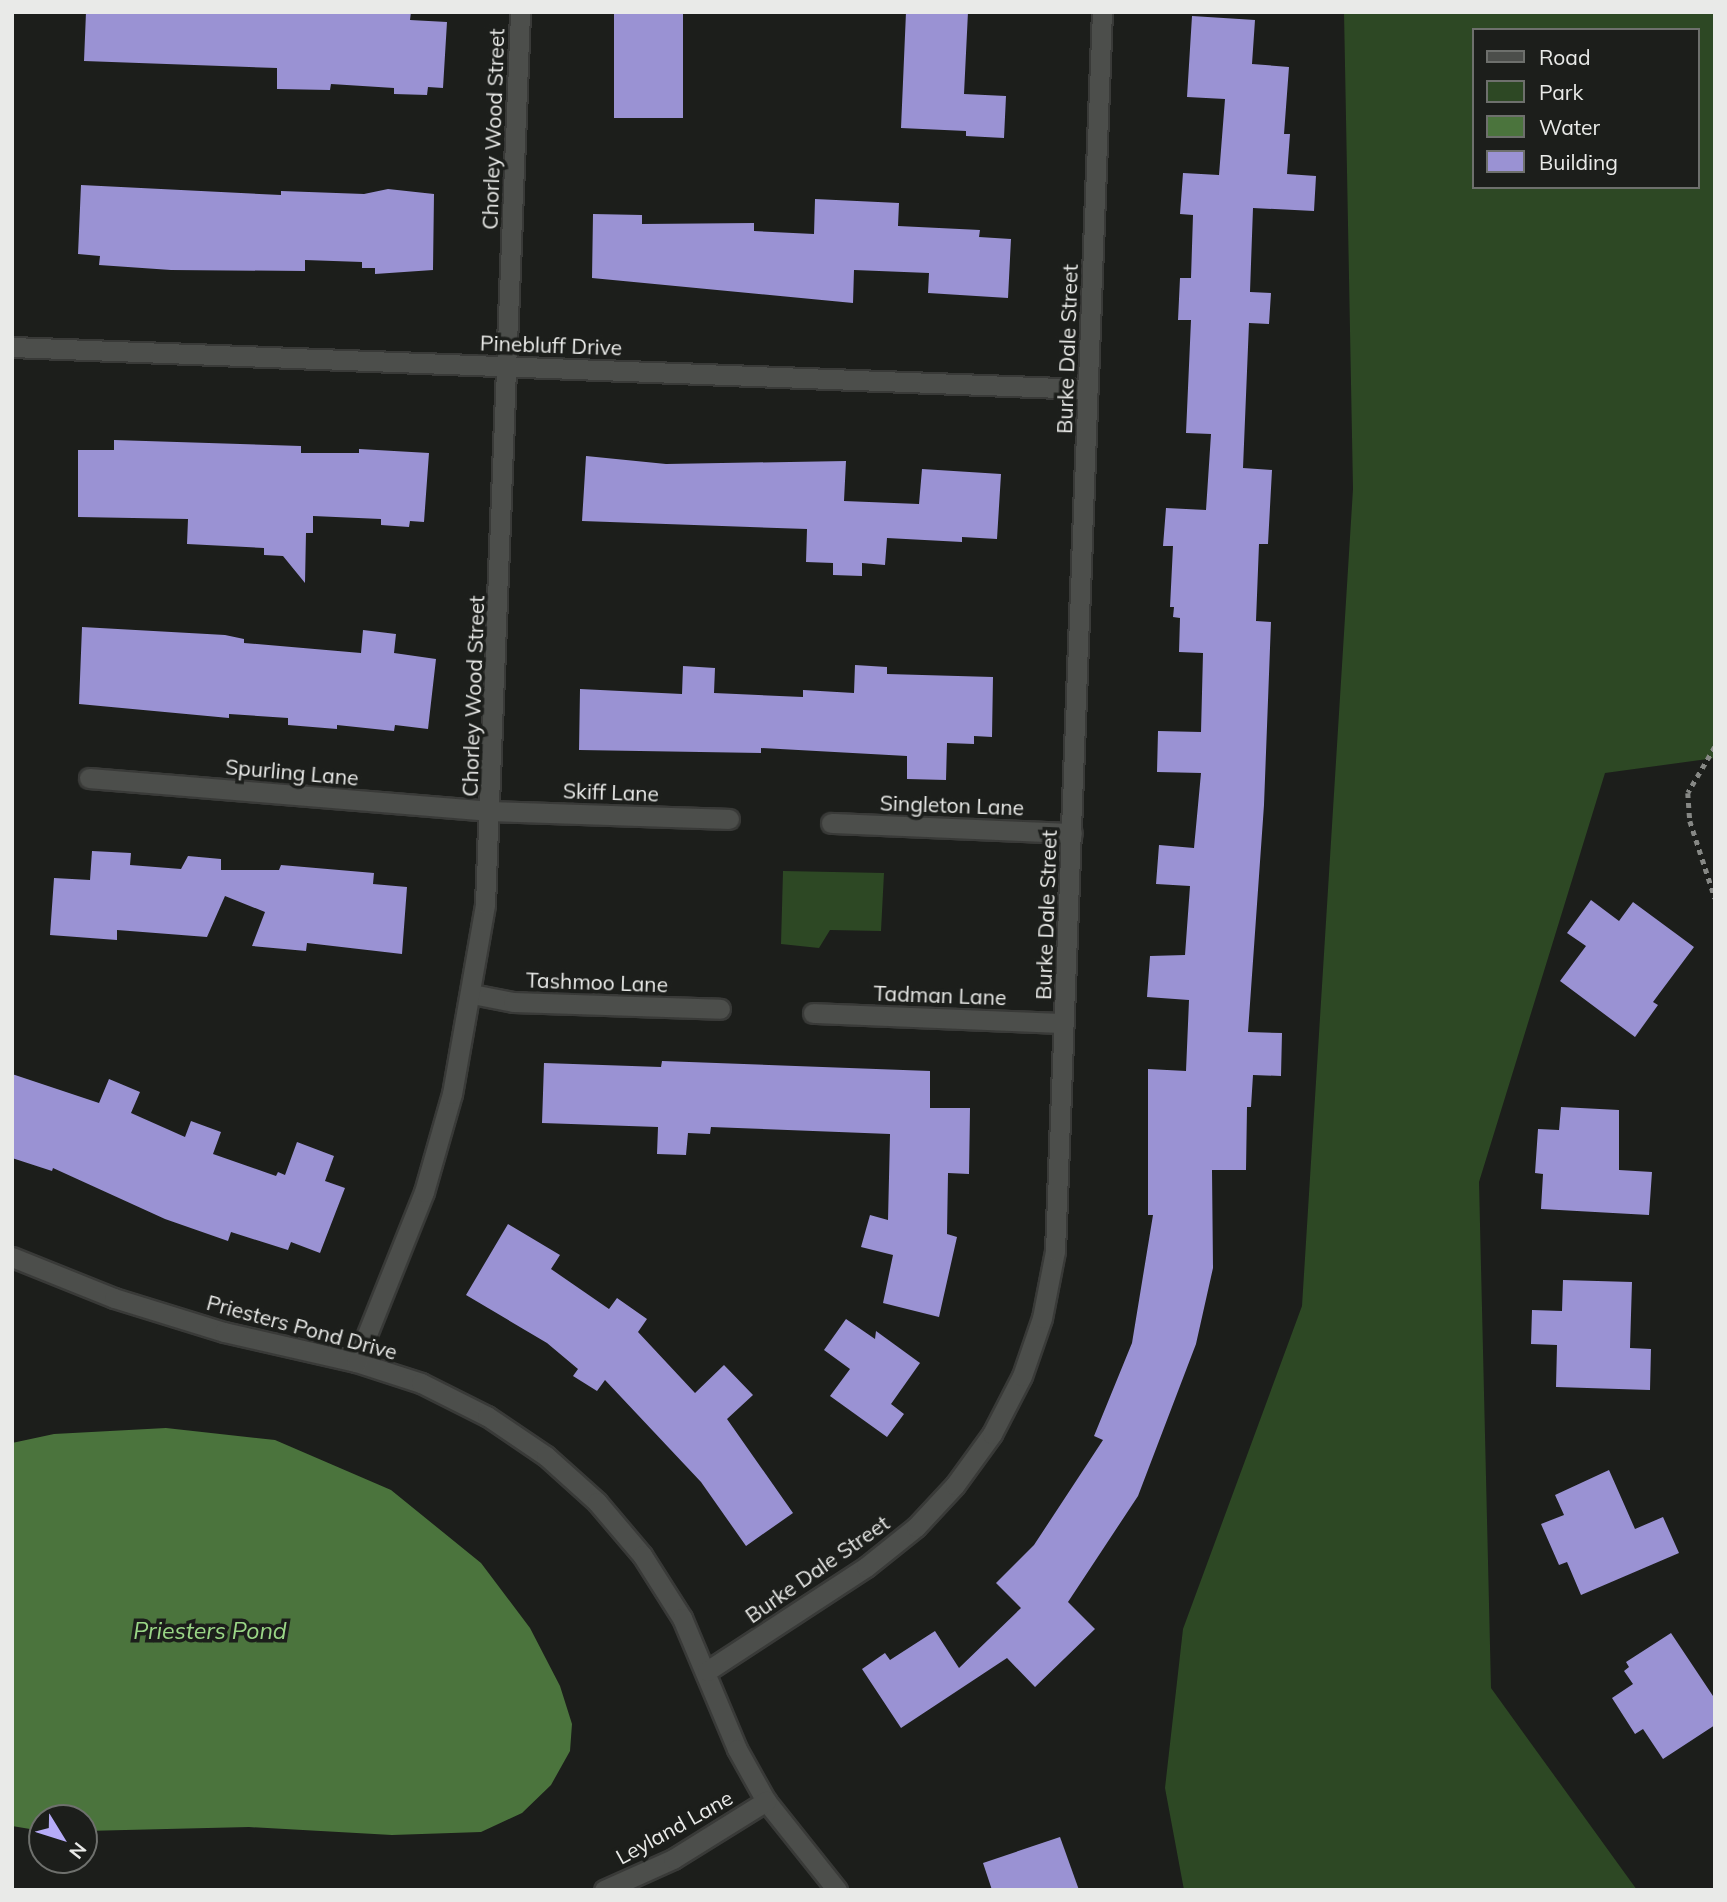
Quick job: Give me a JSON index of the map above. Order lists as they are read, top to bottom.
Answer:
{
  "streets": {
    "street": [
      "Chorley Wood Street",
      "Pinebluff Drive",
      "Burke Dale Street",
      "Spurling Lane",
      "Skiff Lane",
      "Singleton Lane",
      "Tashmoo Lane",
      "Tadman Lane",
      "Priesters Pond Drive",
      "Leyland Lane"
    ]
  },
  "crossings": [
    ["Chorley Wood Street", "Pinebluff Drive"],
    ["Chorley Wood Street", "Spurling Lane"],
    ["Chorley Wood Street", "Skiff Lane"],
    ["Chorley Wood Street", "Tashmoo Lane"],
    ["Chorley Wood Street", "Priesters Pond Drive"],
    ["Pinebluff Drive", "Burke Dale Street"],
    ["Burke Dale Street", "Singleton Lane"],
    ["Burke Dale Street", "Tadman Lane"],
    ["Burke Dale Street", "Priesters Pond Drive"],
    ["Spurling Lane", "Skiff Lane"],
    ["Priesters Pond Drive", "Leyland Lane"]
  ],
  "water": ["Priesters Pond"],
  "legend": [
    "Road",
    "Park",
    "Water",
    "Building"
  ],
  "north": "bottom right"
}
